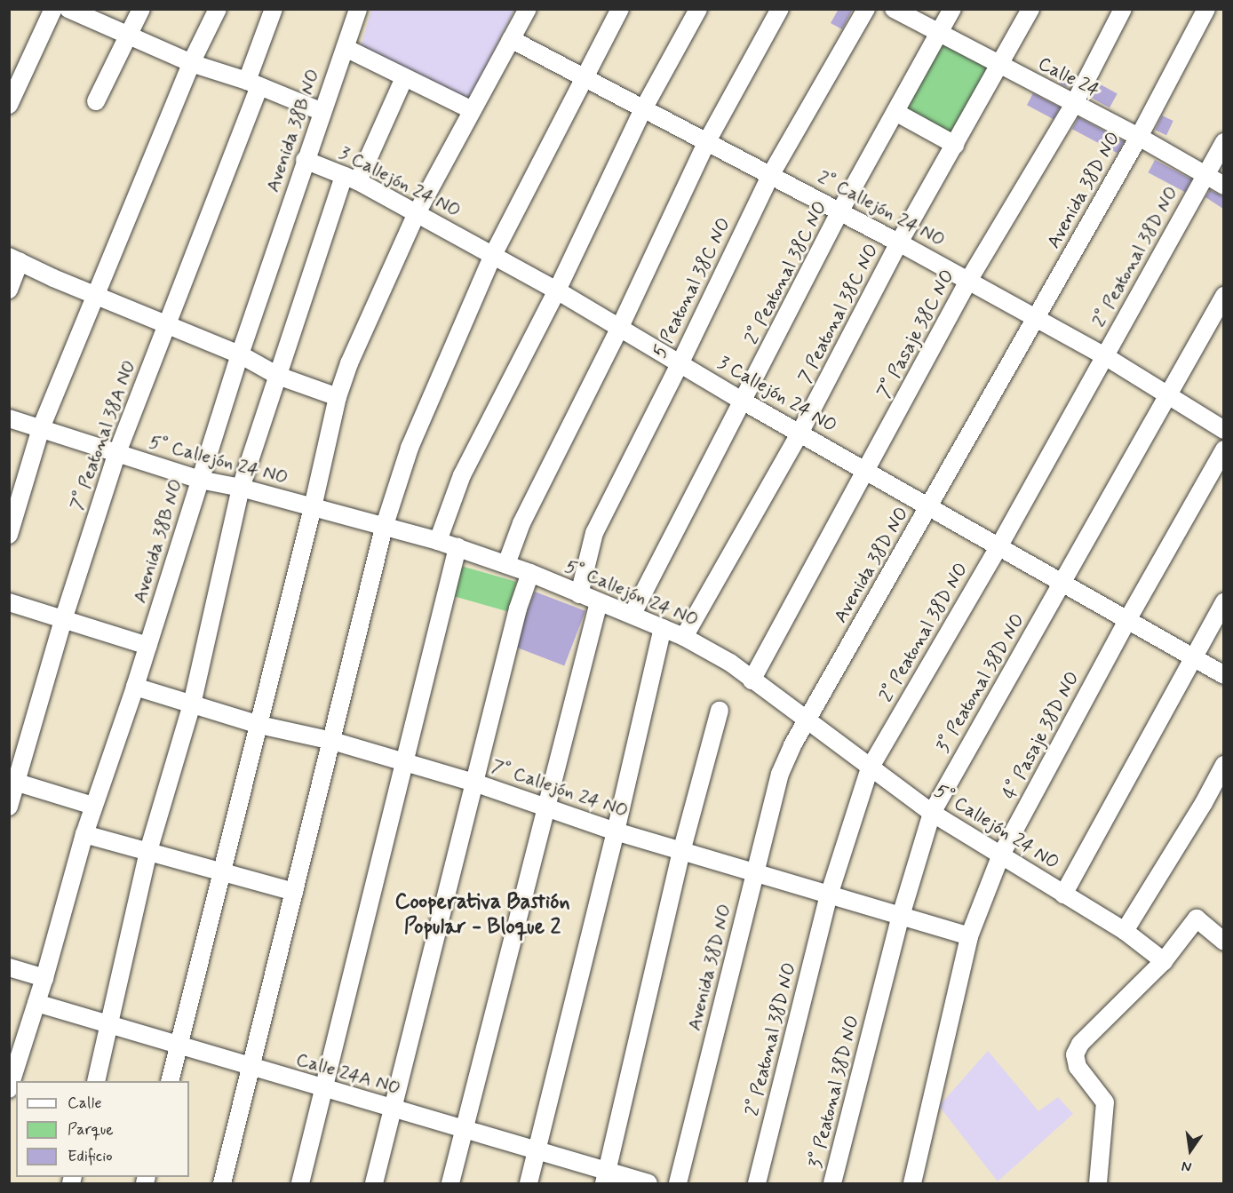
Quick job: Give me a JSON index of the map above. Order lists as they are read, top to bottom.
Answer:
{
  "streets": {
    "street": [
      "Calle 24",
      "Avenida 38B NO",
      "3 Callejón 24 NO",
      "Avenida 38D NO",
      "2° Callejón 24 NO",
      "2° Peatonal 38D NO",
      "2° Peatonal 38C NO",
      "5 Peatonal 38C NO",
      "7 Peatonal 38C NO",
      "7° Pasaje 38C NO",
      "7° Peatonal 38A NO",
      "5° Callejón 24 NO",
      "3° Peatonal 38D NO",
      "4° Pasaje 38D NO",
      "7° Callejón 24 NO",
      "Calle 24A NO"
    ]
  },
  "crossings": [
    ["Calle 24", "Avenida 38D NO"],
    ["Calle 24", "2° Peatonal 38D NO"],
    ["Calle 24", "2° Peatonal 38C NO"],
    ["Calle 24", "7 Peatonal 38C NO"],
    ["Calle 24", "7° Pasaje 38C NO"],
    ["Avenida 38B NO", "3 Callejón 24 NO"],
    ["Avenida 38B NO", "5° Callejón 24 NO"],
    ["Avenida 38B NO", "7° Callejón 24 NO"],
    ["Avenida 38B NO", "Calle 24A NO"],
    ["3 Callejón 24 NO", "Avenida 38D NO"],
    ["3 Callejón 24 NO", "2° Peatonal 38D NO"],
    ["3 Callejón 24 NO", "2° Peatonal 38C NO"],
    ["3 Callejón 24 NO", "5 Peatonal 38C NO"],
    ["3 Callejón 24 NO", "7 Peatonal 38C NO"],
    ["3 Callejón 24 NO", "7° Pasaje 38C NO"],
    ["3 Callejón 24 NO", "3° Peatonal 38D NO"],
    ["3 Callejón 24 NO", "4° Pasaje 38D NO"],
    ["Avenida 38D NO", "2° Callejón 24 NO"],
    ["Avenida 38D NO", "5° Callejón 24 NO"],
    ["Avenida 38D NO", "7° Callejón 24 NO"],
    ["2° Callejón 24 NO", "2° Peatonal 38D NO"],
    ["2° Callejón 24 NO", "2° Peatonal 38C NO"],
    ["2° Callejón 24 NO", "5 Peatonal 38C NO"],
    ["2° Callejón 24 NO", "7 Peatonal 38C NO"],
    ["2° Callejón 24 NO", "7° Pasaje 38C NO"],
    ["2° Callejón 24 NO", "3° Peatonal 38D NO"],
    ["2° Peatonal 38D NO", "5° Callejón 24 NO"],
    ["2° Peatonal 38D NO", "7° Callejón 24 NO"],
    ["2° Peatonal 38C NO", "5° Callejón 24 NO"],
    ["5 Peatonal 38C NO", "5° Callejón 24 NO"],
    ["7 Peatonal 38C NO", "5° Callejón 24 NO"],
    ["7° Pasaje 38C NO", "5° Callejón 24 NO"],
    ["7° Peatonal 38A NO", "5° Callejón 24 NO"],
    ["5° Callejón 24 NO", "3° Peatonal 38D NO"],
    ["5° Callejón 24 NO", "4° Pasaje 38D NO"],
    ["3° Peatonal 38D NO", "7° Callejón 24 NO"],
    ["4° Pasaje 38D NO", "7° Callejón 24 NO"]
  ],
  "districts": ["Cooperativa Bastión Popular - Bloque 2"],
  "legend": ["Calle", "Parque", "Edificio"],
  "north": "bottom"
}
